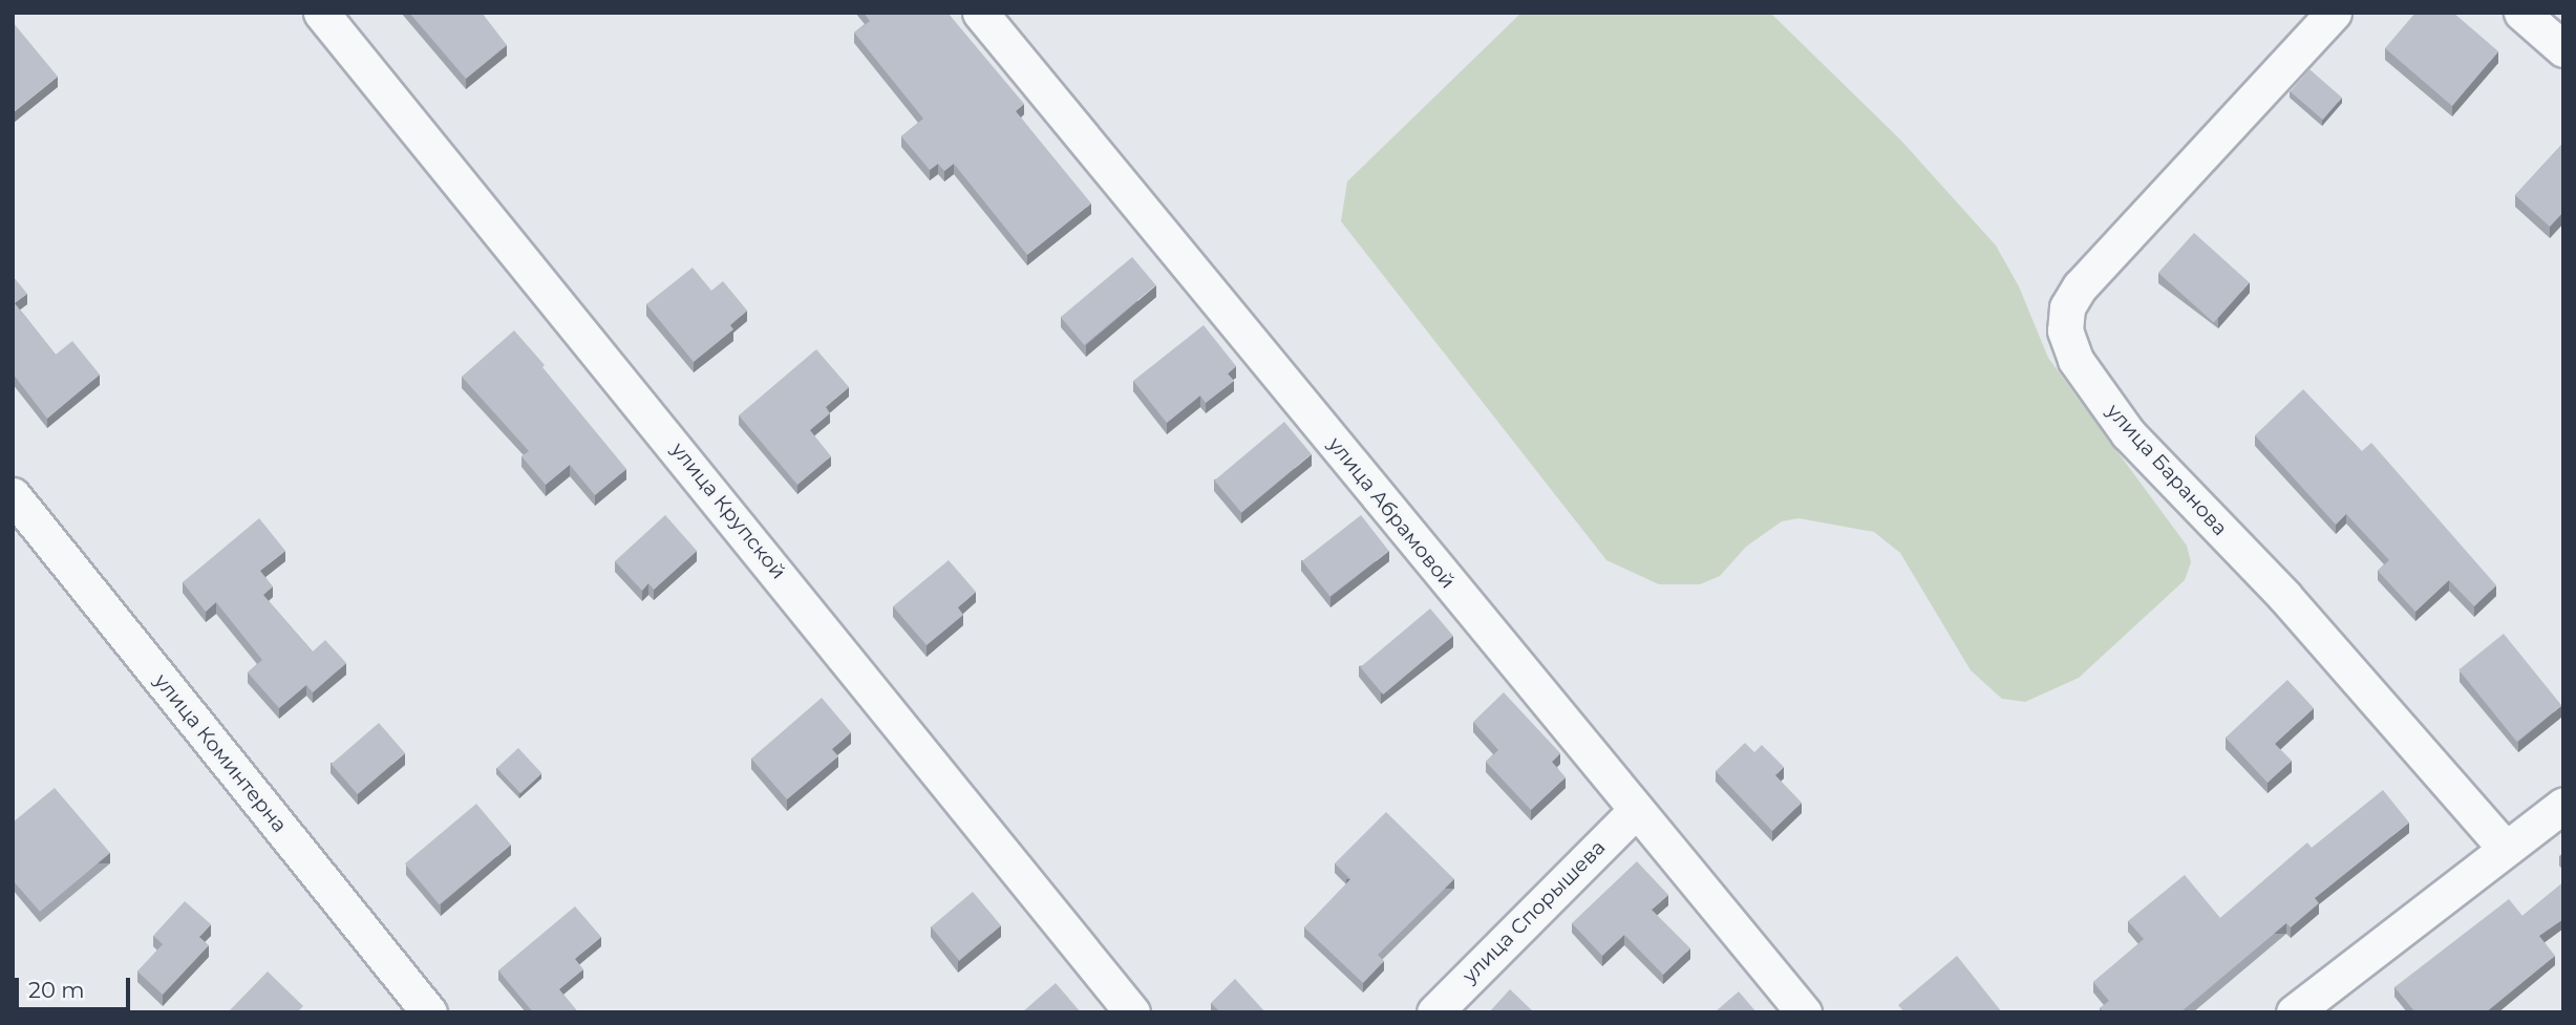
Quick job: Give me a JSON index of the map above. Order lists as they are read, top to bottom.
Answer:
{
  "streets": {
    "street": [
      "улица Баранова",
      "улица Крупской",
      "улица Абрамовой",
      "улица Коминтерна",
      "улица Спорышева"
    ]
  },
  "crossings": [
    ["улица Абрамовой", "улица Спорышева"]
  ],
  "scale_bar": "20 m"
}
